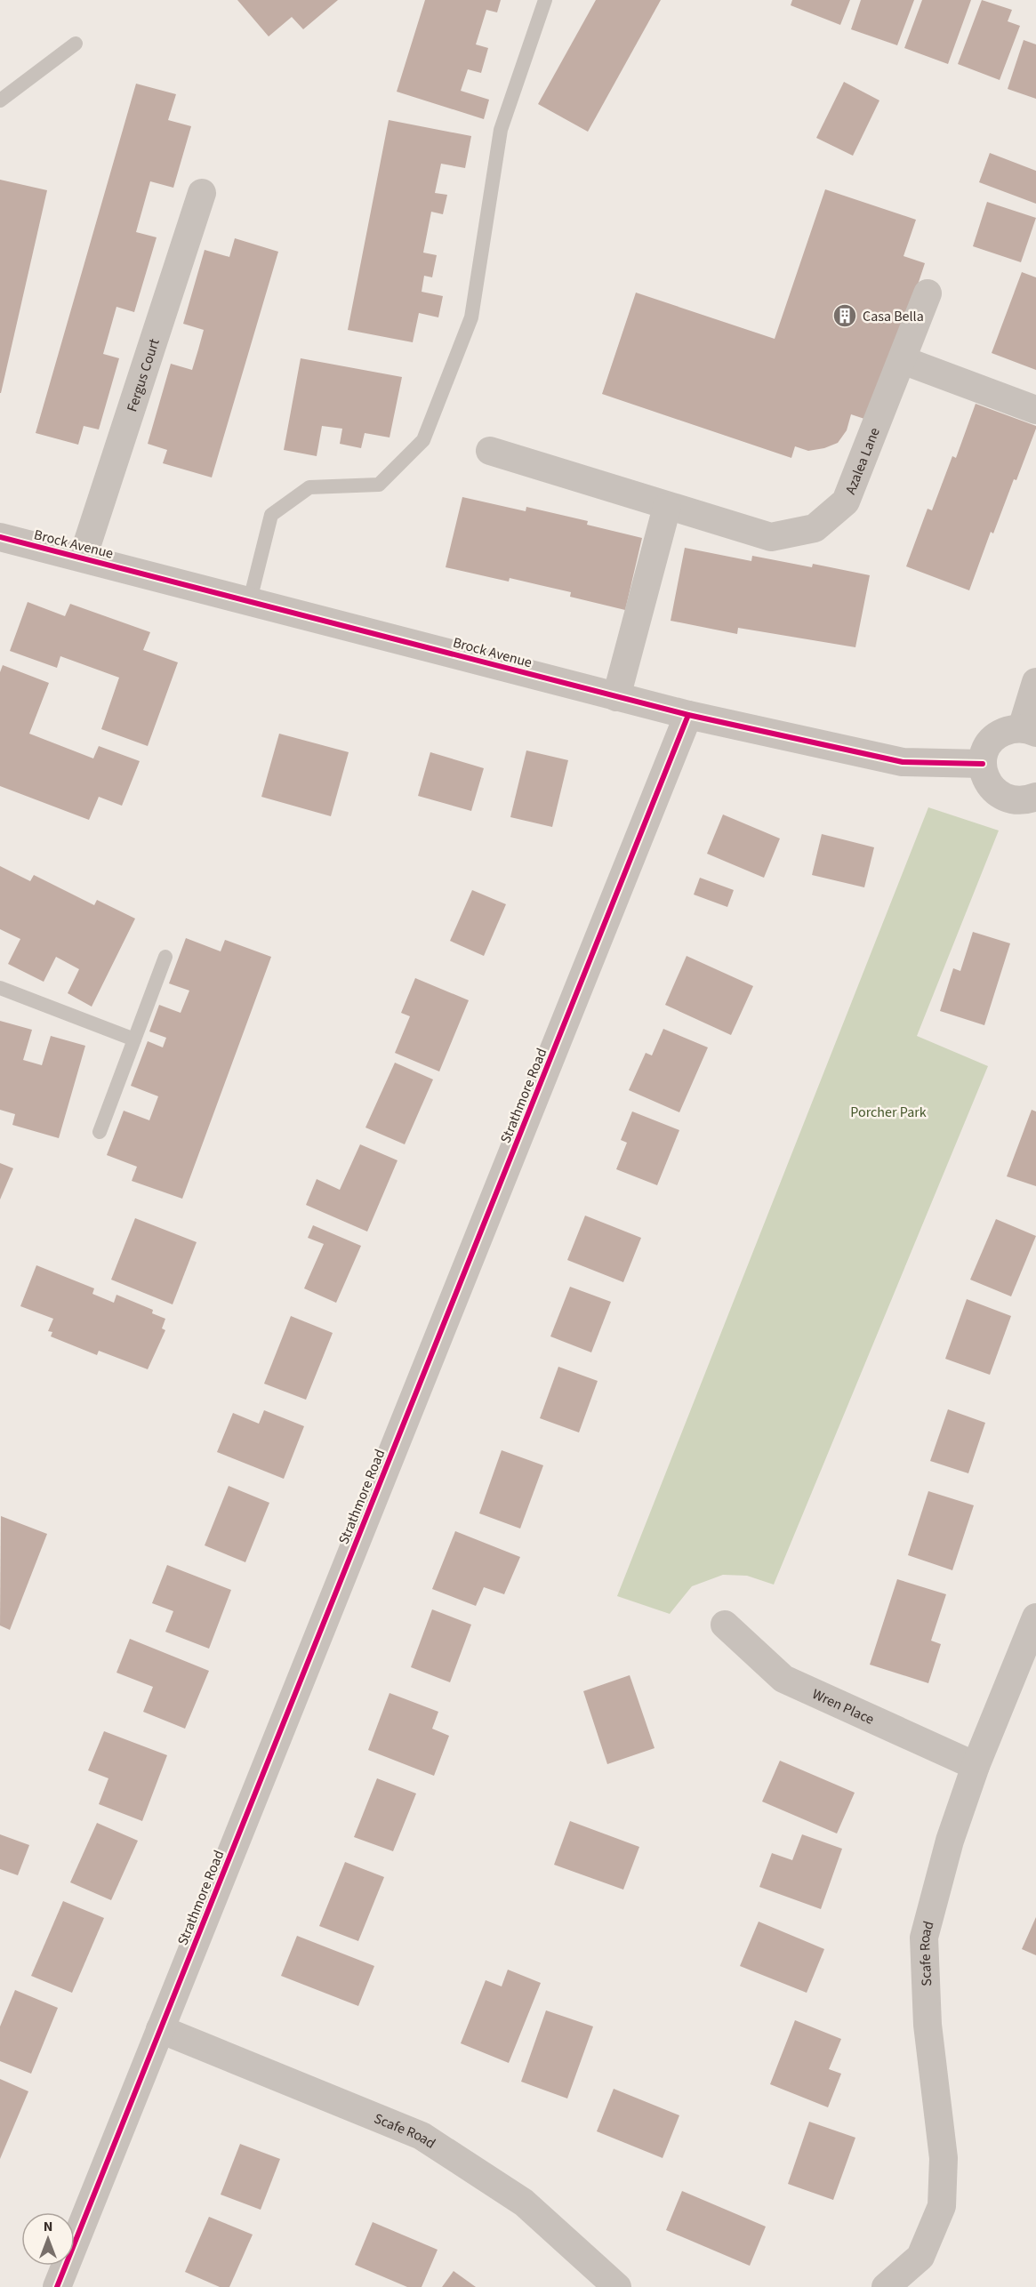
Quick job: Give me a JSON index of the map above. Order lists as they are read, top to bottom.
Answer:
{
  "streets": {
    "street": [
      "Fergus Court",
      "Azalea Lane",
      "Brock Avenue",
      "Strathmore Road",
      "Wren Place",
      "Scafe Road"
    ]
  },
  "crossings": [
    ["Fergus Court", "Brock Avenue"],
    ["Brock Avenue", "Strathmore Road"],
    ["Strathmore Road", "Scafe Road"],
    ["Wren Place", "Scafe Road"]
  ],
  "parks": ["Porcher Park"],
  "places": {
    "building": ["Casa Bella"]
  },
  "north": "top"
}
